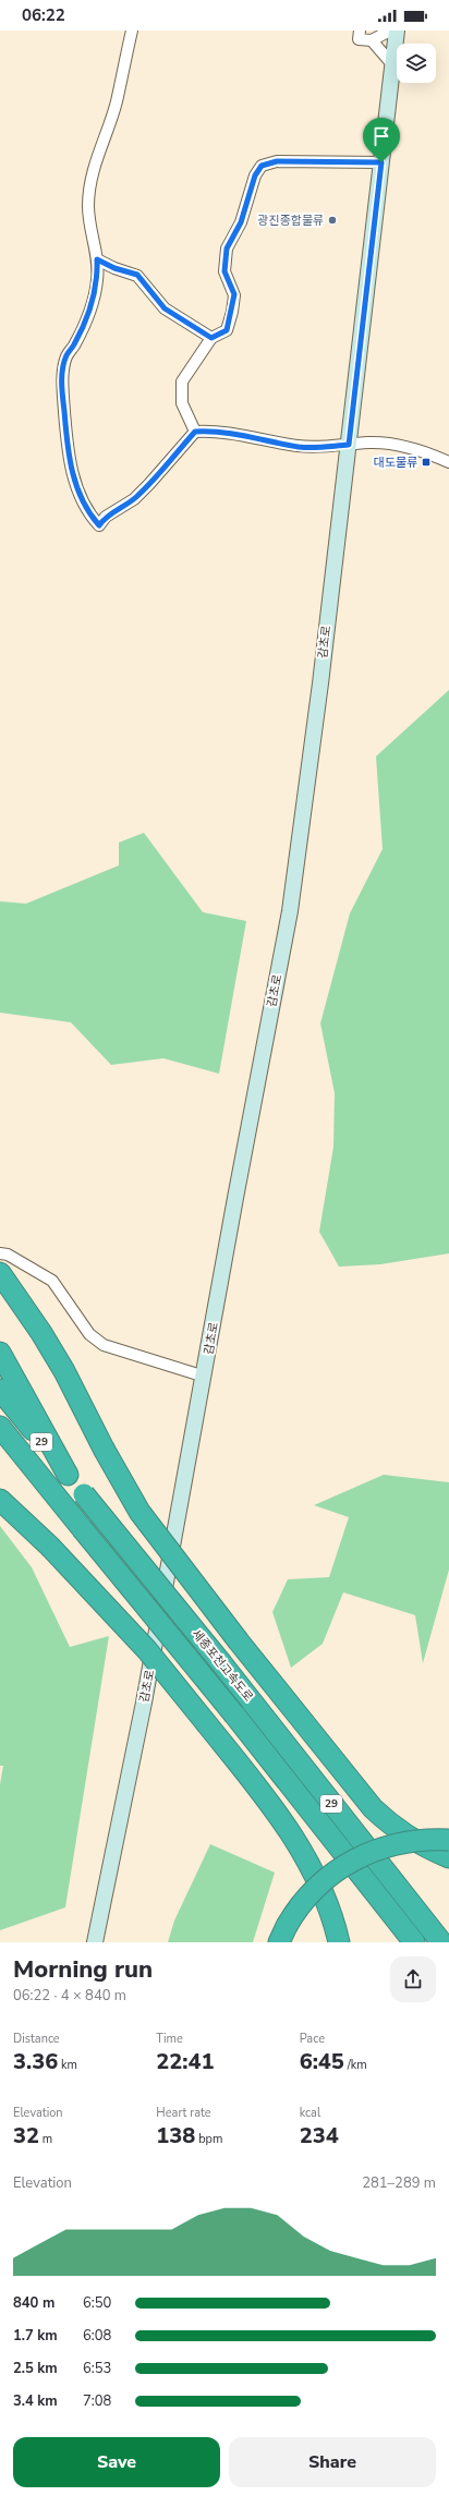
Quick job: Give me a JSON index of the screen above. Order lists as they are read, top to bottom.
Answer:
{
  "streets": {
    "highway": ["29", "세종포천고속도로"],
    "main road": ["감초로"]
  },
  "places": {
    "other": ["광진종합물류"],
    "transit": ["대도물류"]
  },
  "page": {
    "status": "06:22",
    "heading": ["Morning run", "06:22 · 4 × 840 m"],
    "stats": [
      ["Distance", "3.36 km"],
      ["Time", "22:41"],
      ["Pace", "6:45 /km"],
      ["Elevation", "32 m"],
      ["Heart rate", "138 bpm"],
      ["kcal", "234"]
    ],
    "chart": ["Elevation", "281–289 m"],
    "list": [
      {
        "name": "840 m",
        "note": "6:50"
      },
      {
        "name": "1.7 km",
        "note": "6:08"
      },
      {
        "name": "2.5 km",
        "note": "6:53"
      },
      {
        "name": "3.4 km",
        "note": "7:08"
      }
    ],
    "buttons": ["Save", "Share"]
  }
}
